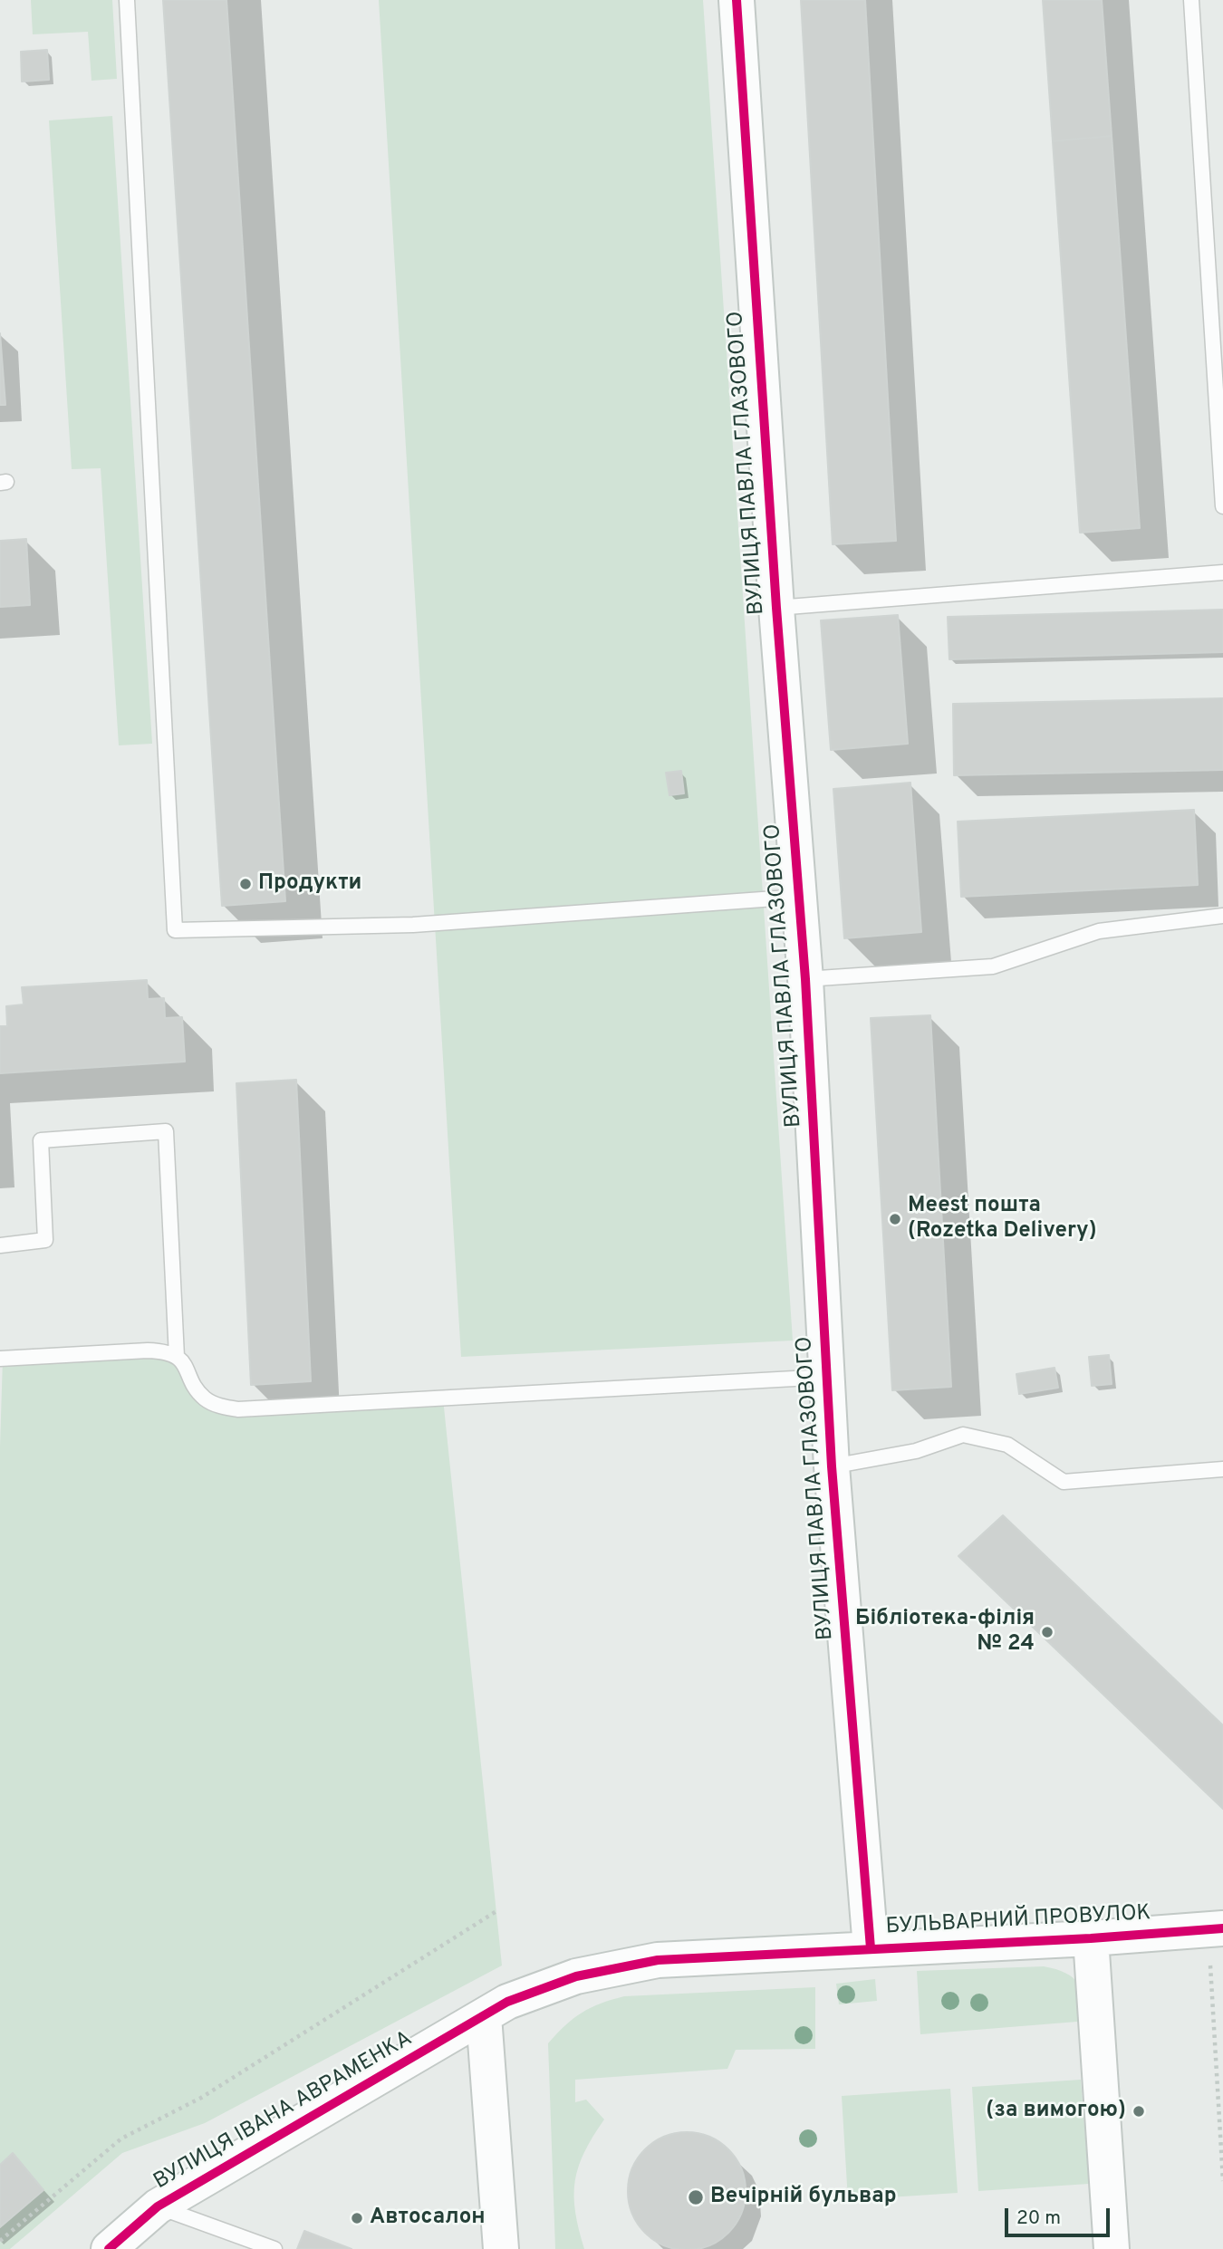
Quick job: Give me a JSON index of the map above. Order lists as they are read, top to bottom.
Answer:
{
  "streets": {
    "street": ["ВУЛИЦЯ ПАВЛА ГЛАЗОВОГО", "БУЛЬВАРНИЙ ПРОВУЛОК", "ВУЛИЦЯ ІВАНА АВРАМЕНКА"]
  },
  "crossings": [
    ["ВУЛИЦЯ ПАВЛА ГЛАЗОВОГО", "БУЛЬВАРНИЙ ПРОВУЛОК"],
    ["БУЛЬВАРНИЙ ПРОВУЛОК", "ВУЛИЦЯ ІВАНА АВРАМЕНКА"]
  ],
  "places": [
    "Продукти",
    "Meest пошта (Rozetka Delivery)",
    "Бібліотека-філія № 24",
    "(за вимогою)",
    "Вечірній бульвар",
    "Автосалон"
  ],
  "scale_bar": "20 m"
}
